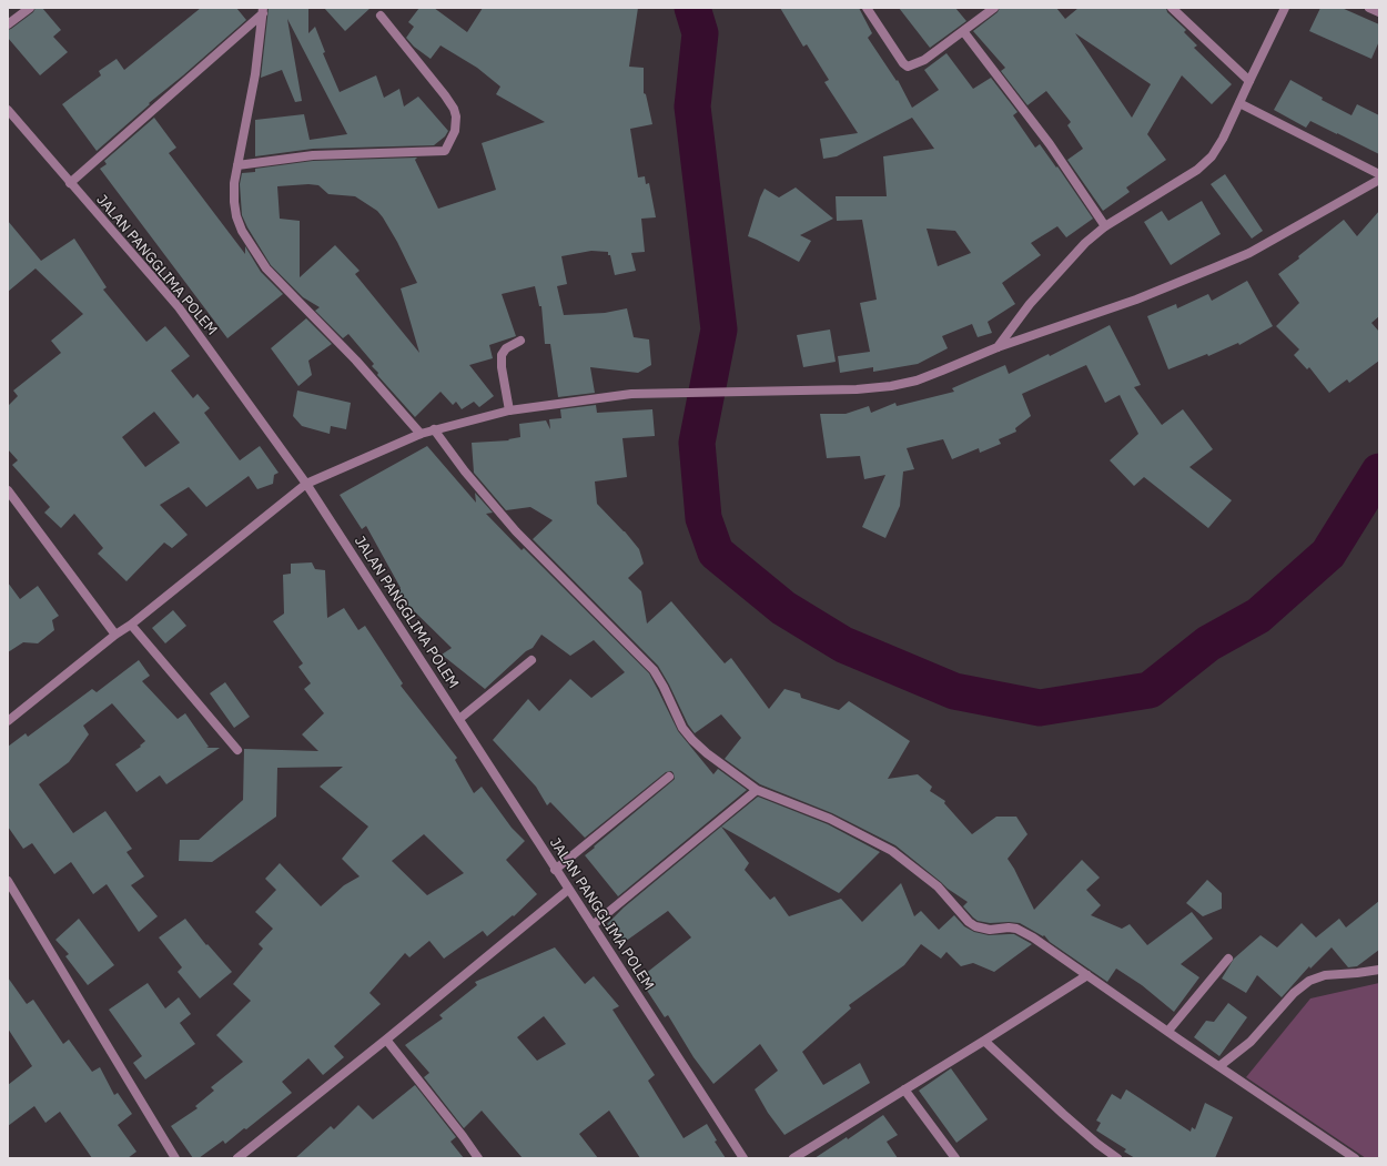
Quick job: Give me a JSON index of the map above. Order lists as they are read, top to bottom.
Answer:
{
  "streets": {
    "street": ["JALAN PANGGLIMA POLEM"]
  }
}
